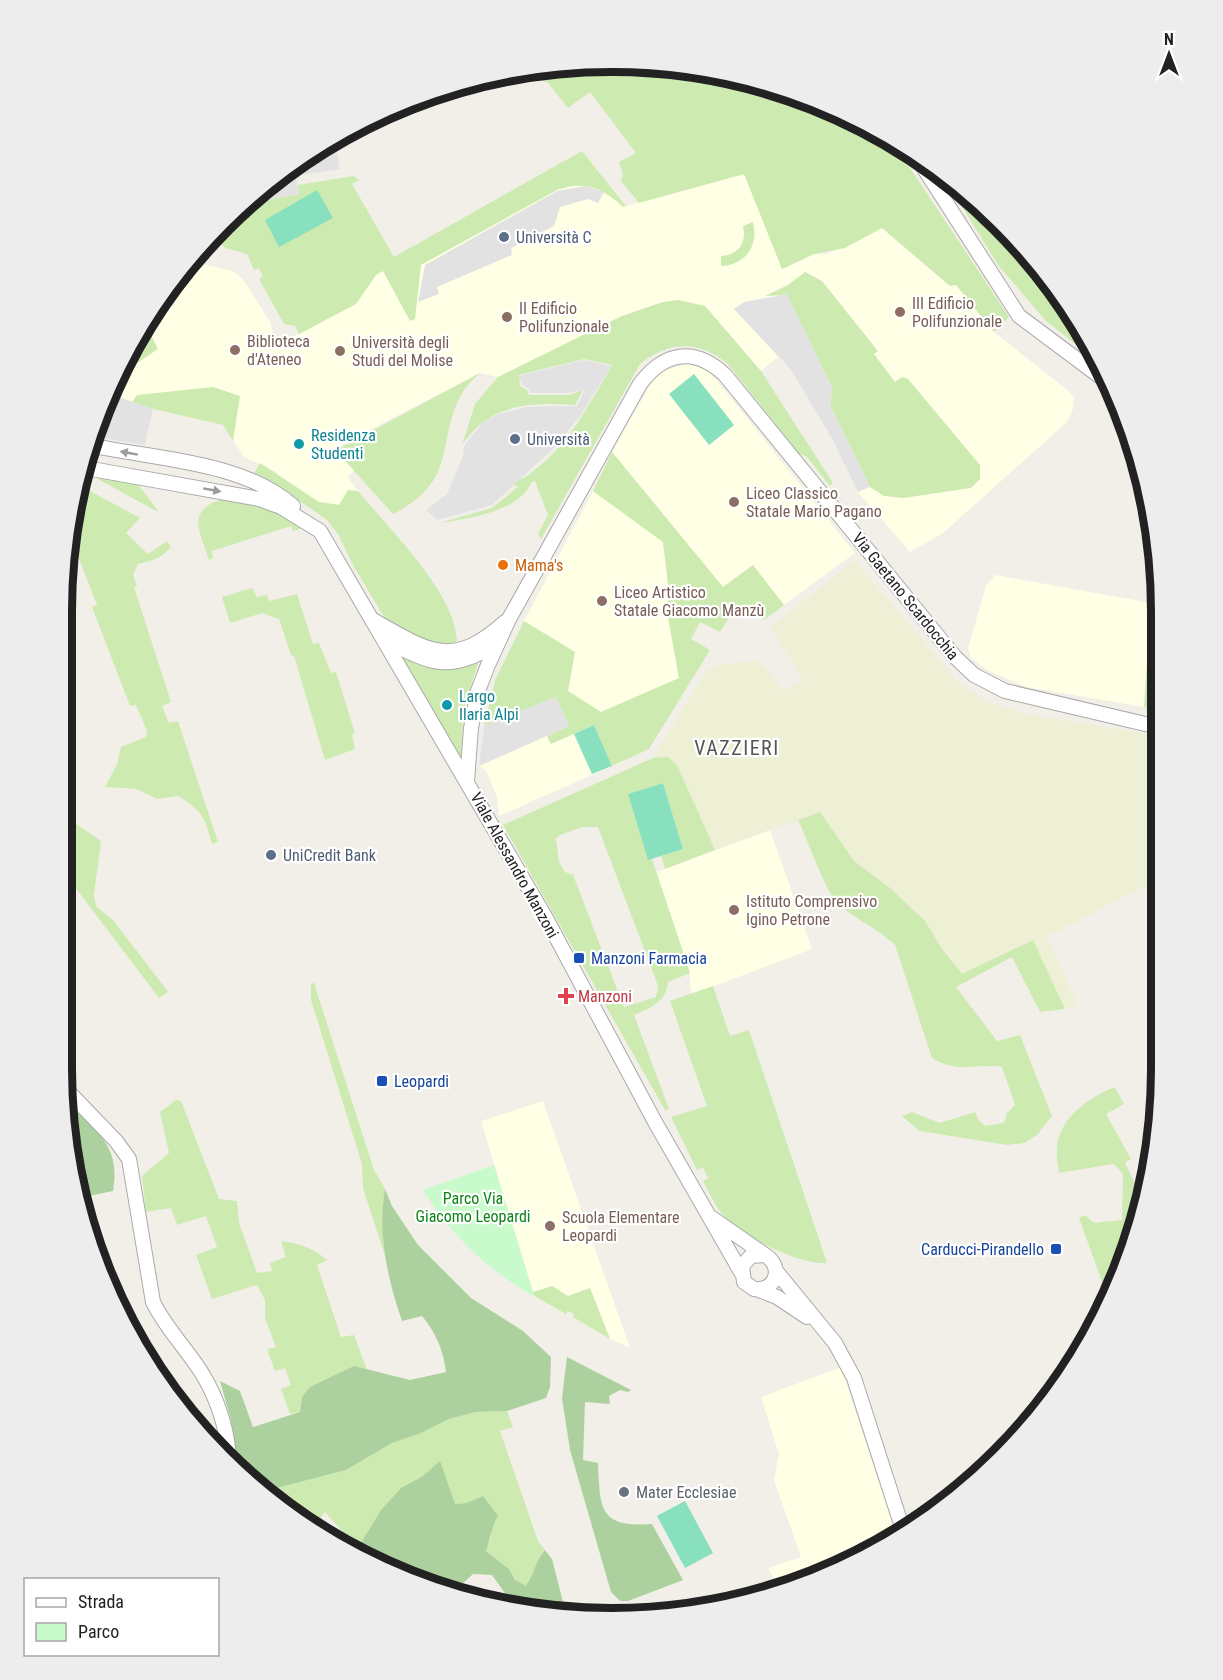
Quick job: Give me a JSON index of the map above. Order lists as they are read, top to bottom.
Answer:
{
  "streets": {
    "street": ["Via Gaetano Scardocchia", "Viale Alessandro Manzoni"]
  },
  "crossings": [
    ["Via Gaetano Scardocchia", "Viale Alessandro Manzoni"]
  ],
  "districts": ["VAZZIERI"],
  "parks": ["Parco Via Giacomo Leopardi"],
  "places": {
    "other": [
      "Università C",
      "III Edificio Polifunzionale",
      "II Edificio Polifunzionale",
      "Biblioteca d'Ateneo",
      "Università degli Studi del Molise",
      "Università",
      "Residenza Studenti",
      "Liceo Classico Statale Mario Pagano",
      "Mama's",
      "Liceo Artistico Statale Giacomo Manzù",
      "Largo Ilaria Alpi",
      "UniCredit Bank",
      "Istituto Comprensivo Igino Petrone",
      "Scuola Elementare Leopardi",
      "Mater Ecclesiae"
    ],
    "transit": ["Manzoni Farmacia", "Leopardi", "Carducci-Pirandello"],
    "health": ["Manzoni"]
  },
  "legend": ["Strada", "Parco"],
  "north": "top"
}
